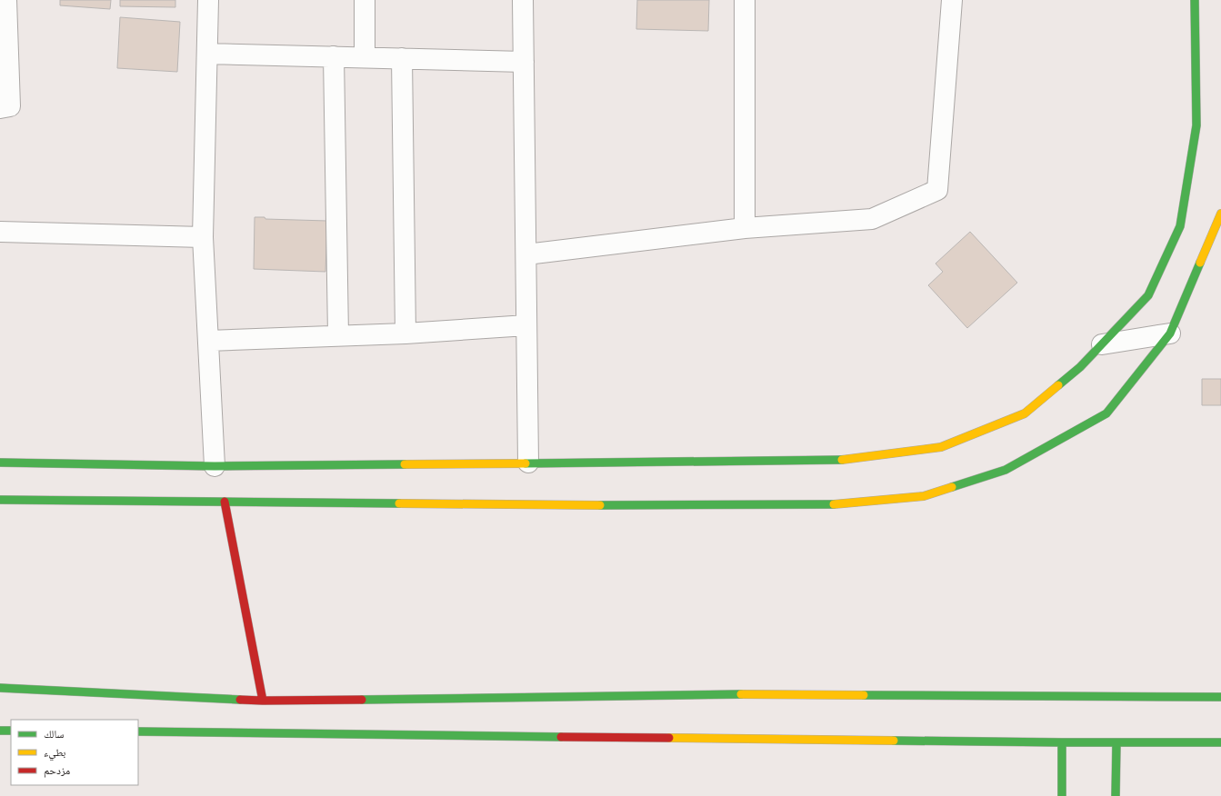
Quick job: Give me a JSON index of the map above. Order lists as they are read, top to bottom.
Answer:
{
  "legend": ["سالك", "بطيء", "مزدحم"]
}
